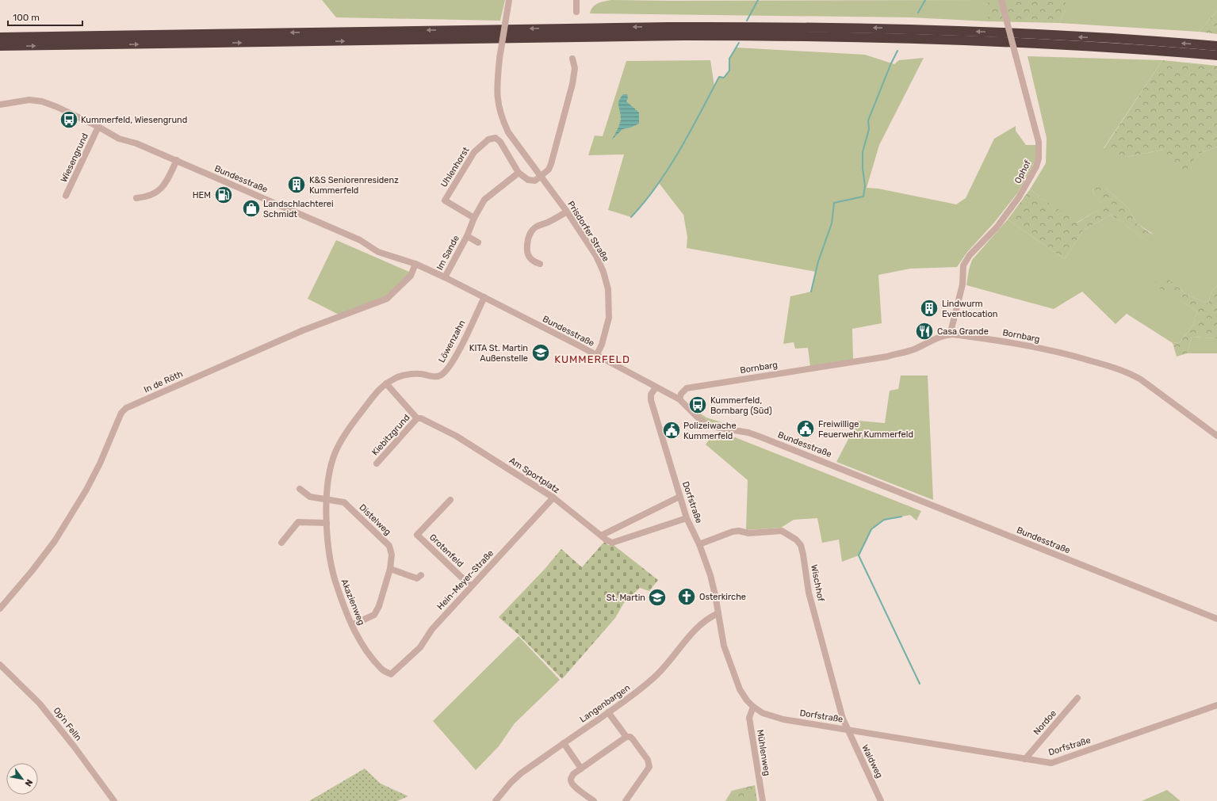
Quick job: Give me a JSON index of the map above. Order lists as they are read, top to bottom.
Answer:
{
  "streets": {
    "street": [
      "Wiesengrund",
      "Uhlenhorst",
      "Ophof",
      "Bundesstraße",
      "Prisdorfer Straße",
      "Im Sande",
      "Bornbarg",
      "Löwenzahn",
      "In de Röth",
      "Kiebitzgrund",
      "Am Sportplatz",
      "Dorfstraße",
      "Distelweg",
      "Grotenfeld",
      "Hein-Meyer-Straße",
      "Wischhof",
      "Akazienweg",
      "Langenbargen",
      "Nordoe",
      "Op'n Felln",
      "Mühlenweg",
      "Waldweg"
    ]
  },
  "crossings": [
    ["Wiesengrund", "Bundesstraße"],
    ["Uhlenhorst", "Im Sande"],
    ["Ophof", "Bornbarg"],
    ["Bundesstraße", "Prisdorfer Straße"],
    ["Bundesstraße", "Im Sande"],
    ["Bundesstraße", "Bornbarg"],
    ["Bundesstraße", "Löwenzahn"],
    ["Bundesstraße", "In de Röth"],
    ["Bundesstraße", "Dorfstraße"],
    ["Löwenzahn", "Am Sportplatz"],
    ["Löwenzahn", "Akazienweg"],
    ["Kiebitzgrund", "Am Sportplatz"],
    ["Am Sportplatz", "Dorfstraße"],
    ["Am Sportplatz", "Hein-Meyer-Straße"],
    ["Am Sportplatz", "Akazienweg"],
    ["Dorfstraße", "Wischhof"],
    ["Dorfstraße", "Langenbargen"],
    ["Dorfstraße", "Nordoe"],
    ["Dorfstraße", "Mühlenweg"],
    ["Dorfstraße", "Waldweg"],
    ["Distelweg", "Akazienweg"],
    ["Grotenfeld", "Hein-Meyer-Straße"],
    ["Hein-Meyer-Straße", "Akazienweg"],
    ["Wischhof", "Waldweg"]
  ],
  "districts": ["KUMMERFELD"],
  "places": {
    "bus stop": ["Kummerfeld, Wiesengrund", "Kummerfeld, Bornbarg (Süd)"],
    "building": ["K&S Seniorenresidenz Kummerfeld", "Lindwurm Eventlocation"],
    "fuel station": ["HEM"],
    "shop": ["Landschlachterei Schmidt"],
    "restaurant": ["Casa Grande"],
    "school or university": ["KITA St. Martin Außenstelle", "St. Martin"],
    "public building": ["Freiwillige Feuerwehr Kummerfeld", "Polizeiwache Kummerfeld"],
    "church": ["Osterkirche"]
  },
  "scale_bar": "100 m",
  "north": "bottom right"
}
